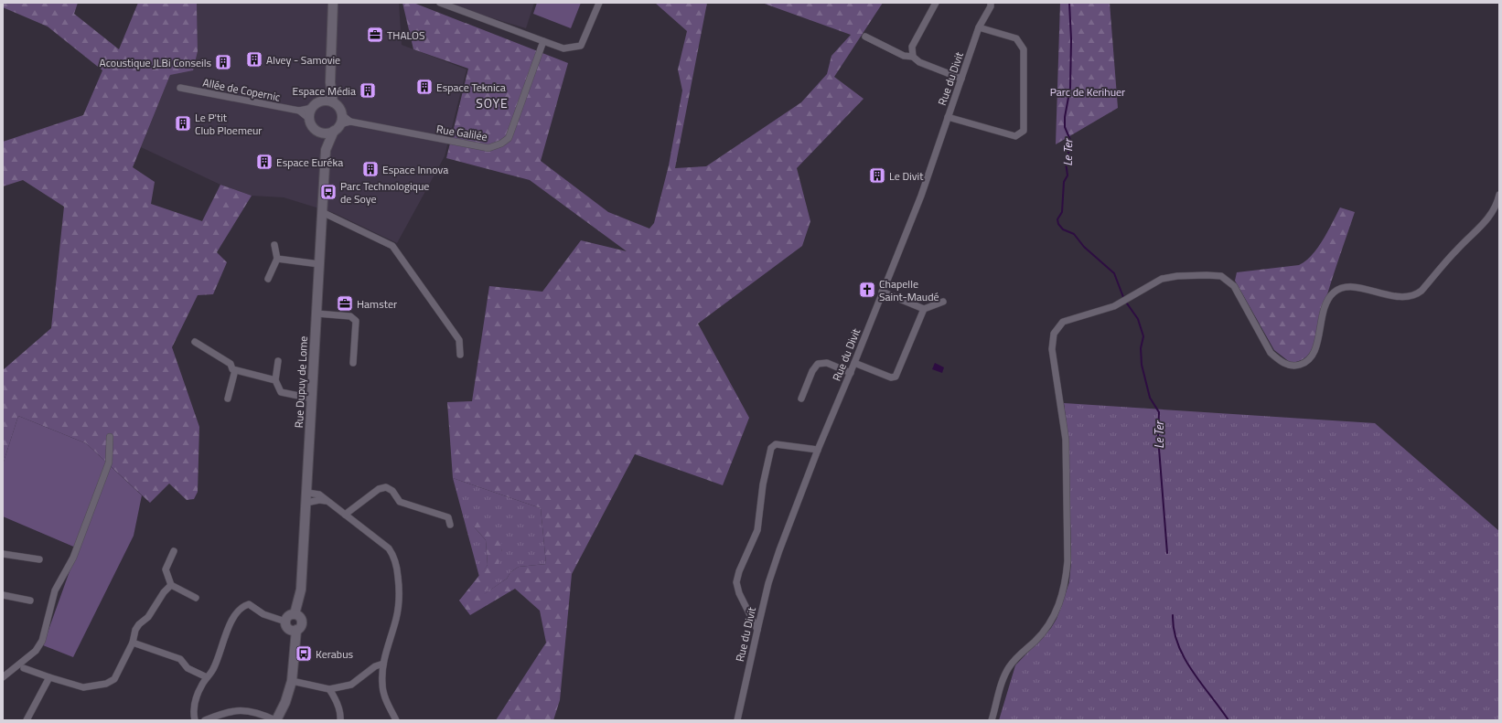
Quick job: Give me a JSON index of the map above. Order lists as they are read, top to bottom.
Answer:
{
  "streets": {
    "street": [
      "Rue du Divit",
      "Allée de Copernic",
      "Rue Galilée",
      "Rue Dupuy de Lome"
    ]
  },
  "crossings": [
    ["Allée de Copernic", "Rue Galilée"],
    ["Allée de Copernic", "Rue Dupuy de Lome"],
    ["Rue Galilée", "Rue Dupuy de Lome"]
  ],
  "districts": ["SOYE"],
  "water": ["Le Ter"],
  "parks": ["Parc de Kerihuer"],
  "places": {
    "office": ["THALOS", "Hamster"],
    "building": [
      "Alvey - Samovie",
      "Acoustique JLBi Conseils",
      "Espace Teknica",
      "Espace Média",
      "Le P'tit Club Ploemeur",
      "Espace Euréka",
      "Espace Innova",
      "Le Divit"
    ],
    "bus stop": ["Parc Technologique de Soye", "Kerabus"],
    "church": ["Chapelle Saint-Maudé"]
  }
}
